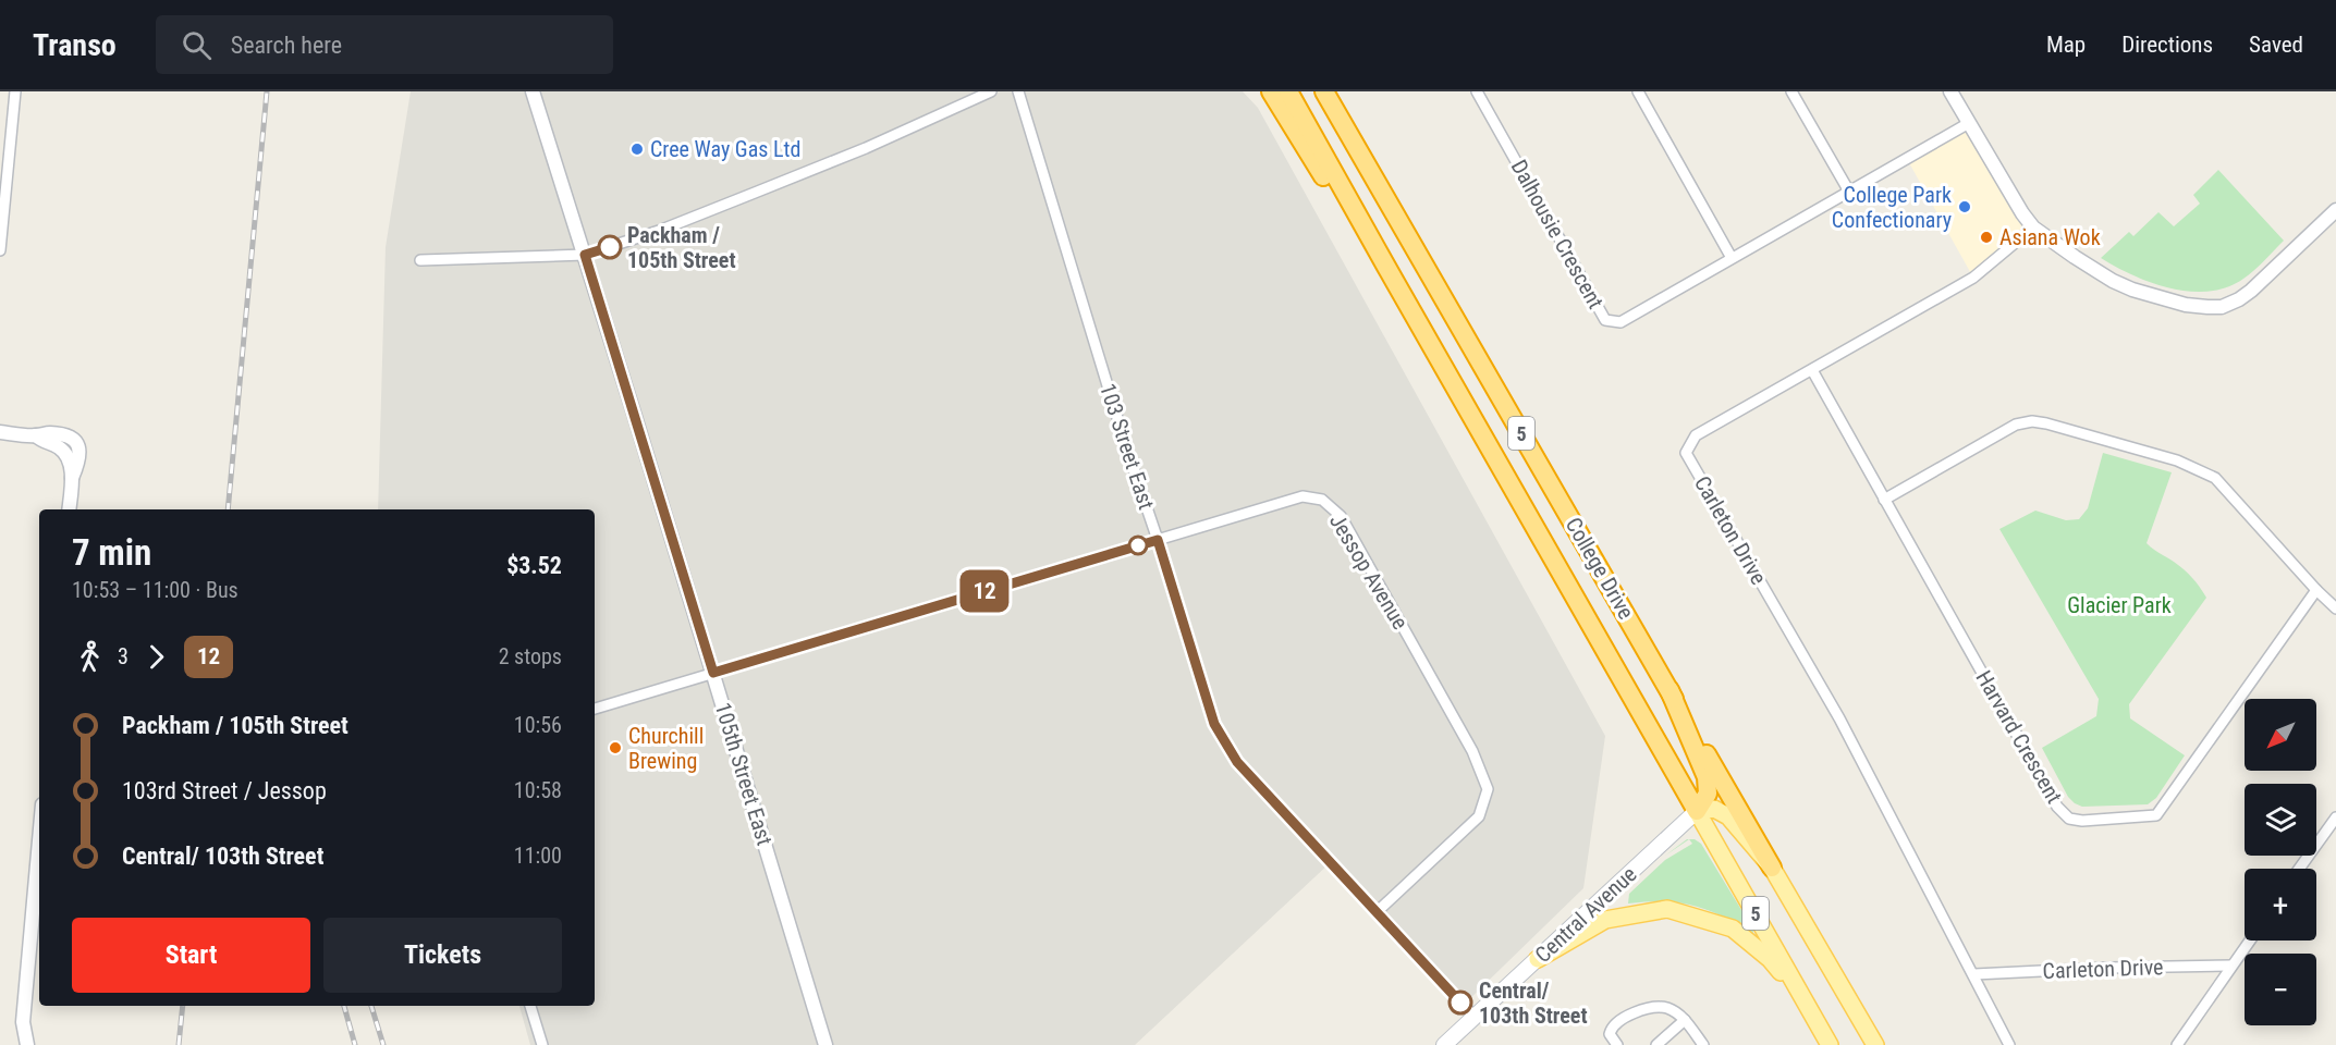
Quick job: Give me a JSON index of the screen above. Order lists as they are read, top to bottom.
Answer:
{
  "streets": {
    "highway": ["5", "College Drive"],
    "main road": ["Central Avenue"],
    "street": [
      "Dalhousie Crescent",
      "103 Street East",
      "Carleton Drive",
      "Jessop Avenue",
      "Harvard Crescent",
      "105th Street East"
    ]
  },
  "crossings": [
    ["103 Street East", "Jessop Avenue"],
    ["103 Street East", "Central Avenue"],
    ["Carleton Drive", "Harvard Crescent"],
    ["College Drive", "Central Avenue"],
    ["Jessop Avenue", "105th Street East"]
  ],
  "parks": ["Glacier Park"],
  "places": [
    "Cree Way Gas Ltd",
    "College Park Confectionary",
    "Asiana Wok",
    "Packham / 105th Street",
    "Churchill Brewing",
    "Central/ 103th Street"
  ],
  "lines": ["bus line 12"],
  "north": "bottom left",
  "page": {
    "header": "Transo",
    "search": "Search here",
    "nav": ["Map", "Directions", "Saved"],
    "on_map": "12",
    "heading": ["7 min", "10:53 – 11:00 · Bus", "$3.52"],
    "legs": ["3", "12", "2 stops"],
    "list": [
      {
        "name": "Packham / 105th Street",
        "value": "10:56"
      },
      {
        "name": "103rd Street / Jessop",
        "value": "10:58"
      },
      {
        "name": "Central/ 103th Street",
        "value": "11:00"
      }
    ],
    "map_buttons": ["+", "−"],
    "buttons": ["Start", "Tickets"]
  }
}
